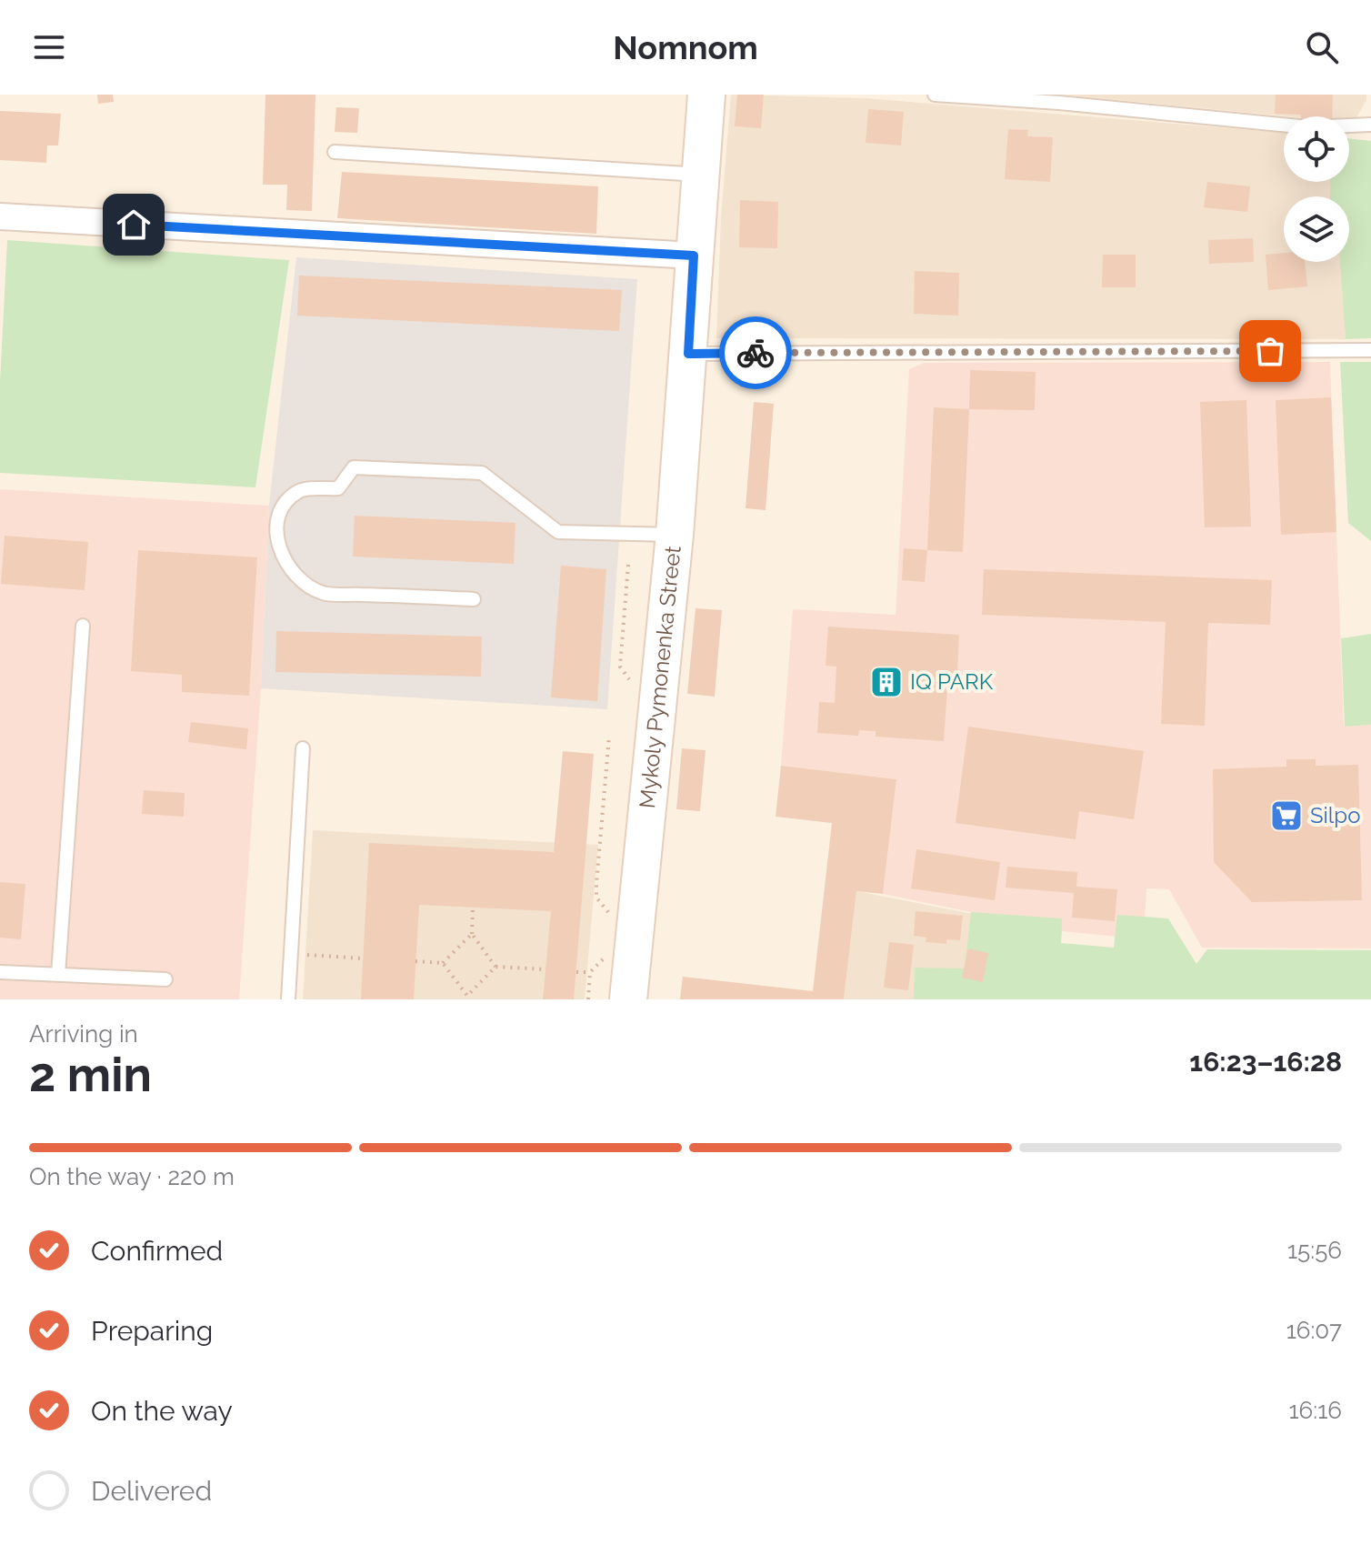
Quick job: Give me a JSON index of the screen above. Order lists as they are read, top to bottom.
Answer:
{
  "streets": {
    "street": ["Mykoly Pymonenka Street"]
  },
  "places": {
    "building": ["IQ PARK"],
    "supermarket": ["Silpo"]
  },
  "page": {
    "header": "Nomnom",
    "heading": ["2 min", "Arriving in", "16:23–16:28"],
    "bar": "On the way · 220 m",
    "list": [
      ["Confirmed", "15:56"],
      ["Preparing", "16:07"],
      ["On the way", "16:16"],
      "Delivered"
    ]
  }
}
